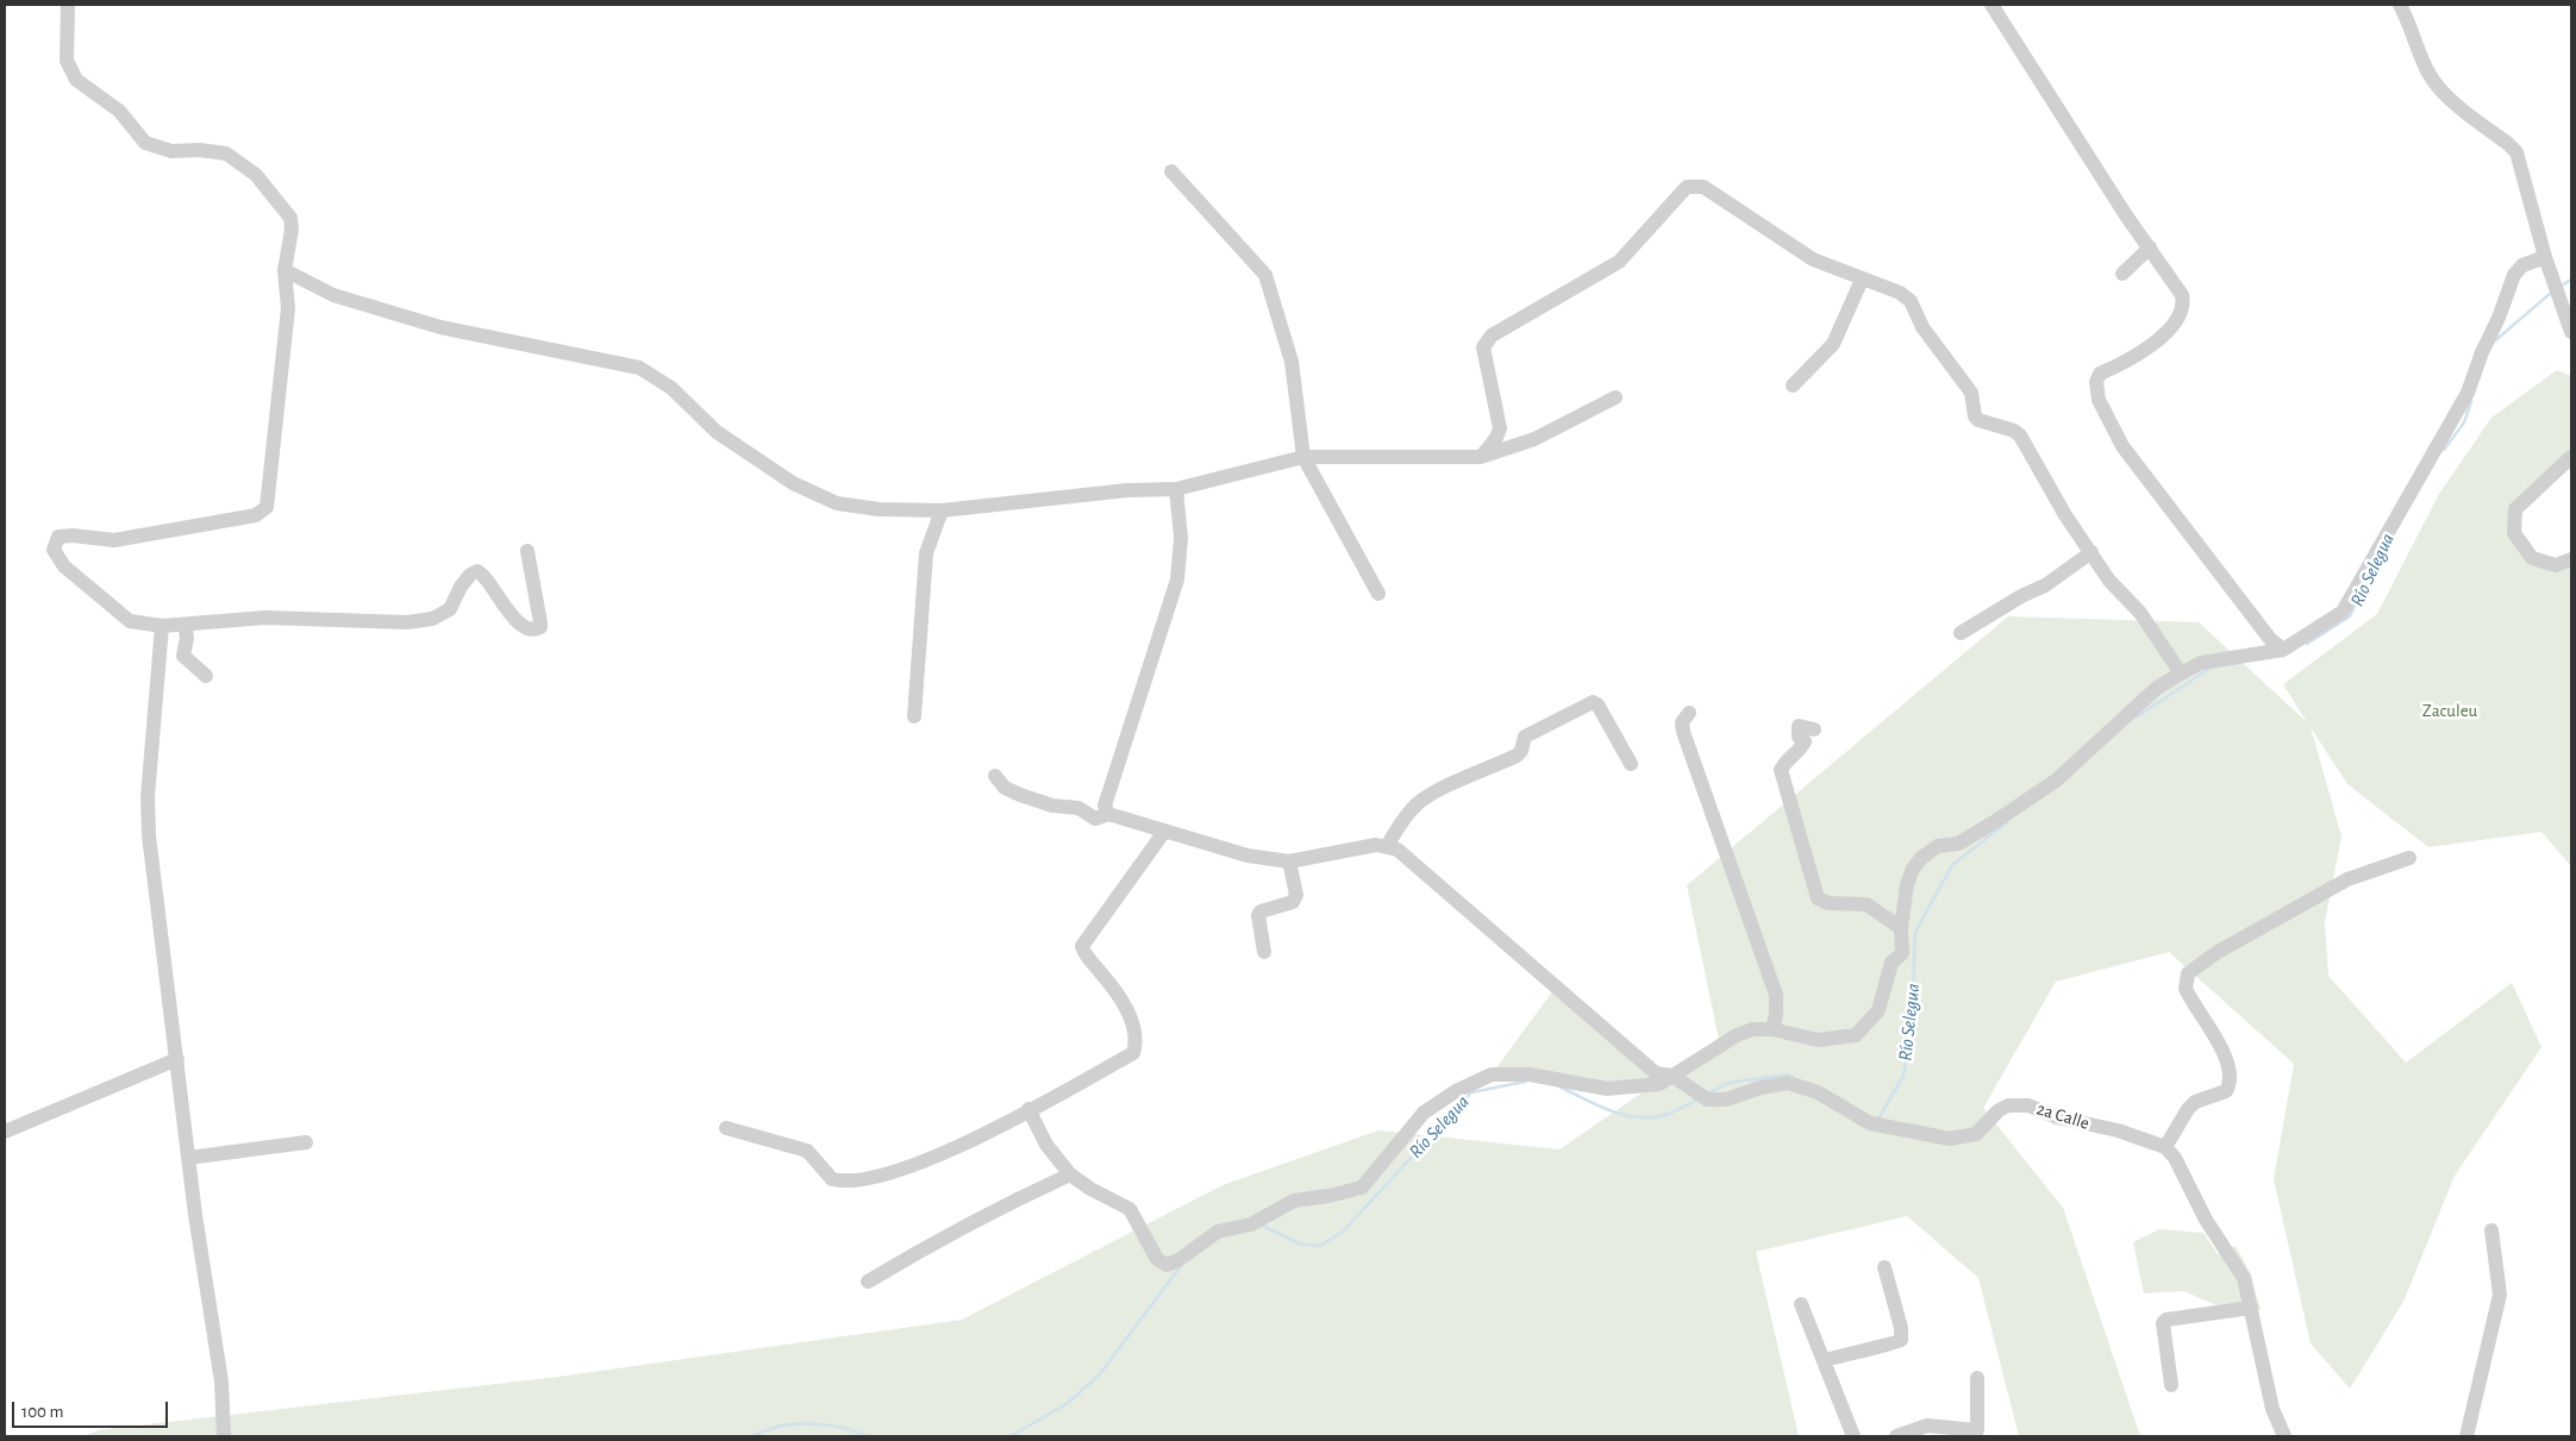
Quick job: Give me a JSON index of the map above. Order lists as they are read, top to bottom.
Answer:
{
  "streets": {
    "street": ["2a Calle"]
  },
  "water": ["Río Selegua"],
  "parks": ["Zaculeu"],
  "scale_bar": "100 m"
}
